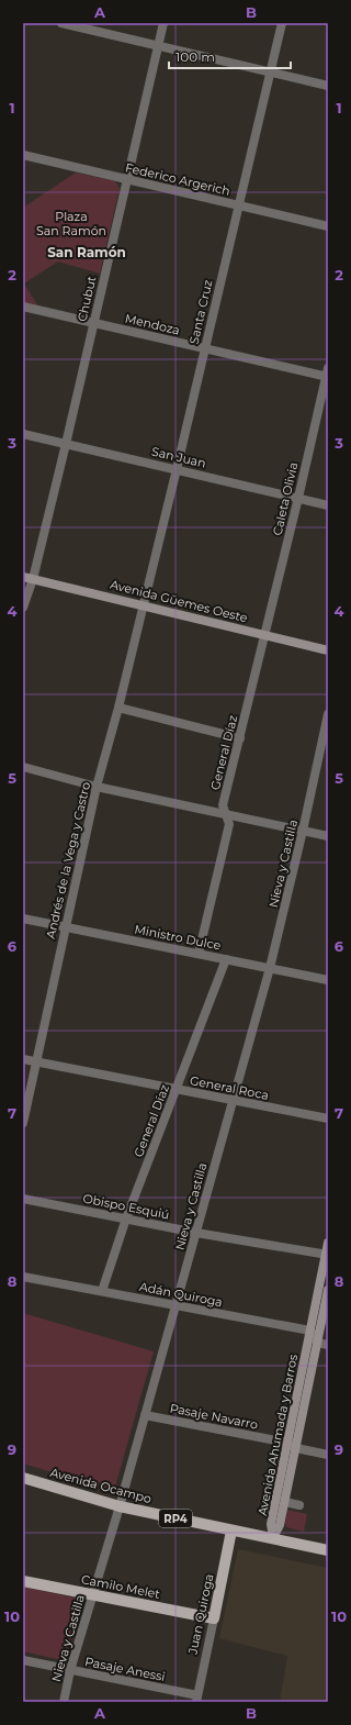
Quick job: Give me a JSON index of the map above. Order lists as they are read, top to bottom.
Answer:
{
  "streets": {
    "main road": [
      "Avenida Güemes Oeste",
      "Avenida Ahumada y Barros",
      "Avenida Ocampo",
      "RP4",
      "Camilo Melet",
      "Juan Quiroga"
    ],
    "street": [
      "Federico Argerich",
      "Chubut",
      "Santa Cruz",
      "Mendoza",
      "San Juan",
      "Caleta Olivia",
      "General Díaz",
      "Andrés de la Vega y Castro",
      "Nieva y Castilla",
      "Ministro Dulce",
      "General Roca",
      "Obispo Esquiú",
      "Adán Quiroga",
      "Pasaje Navarro",
      "Pasaje Anessi"
    ]
  },
  "crossings": [
    ["Federico Argerich", "Chubut"],
    ["Federico Argerich", "Santa Cruz"],
    ["Chubut", "Mendoza"],
    ["Chubut", "San Juan"],
    ["Chubut", "Avenida Güemes Oeste"],
    ["Santa Cruz", "Mendoza"],
    ["Santa Cruz", "San Juan"],
    ["Santa Cruz", "Avenida Güemes Oeste"],
    ["Santa Cruz", "Andrés de la Vega y Castro"],
    ["Mendoza", "Caleta Olivia"],
    ["San Juan", "Caleta Olivia"],
    ["Caleta Olivia", "Avenida Güemes Oeste"],
    ["Caleta Olivia", "General Díaz"],
    ["Avenida Güemes Oeste", "General Díaz"],
    ["Avenida Güemes Oeste", "Andrés de la Vega y Castro"],
    ["General Díaz", "Ministro Dulce"],
    ["General Díaz", "General Roca"],
    ["General Díaz", "Obispo Esquiú"],
    ["General Díaz", "Adán Quiroga"],
    ["Andrés de la Vega y Castro", "Ministro Dulce"],
    ["Andrés de la Vega y Castro", "General Roca"],
    ["Nieva y Castilla", "Ministro Dulce"],
    ["Nieva y Castilla", "General Roca"],
    ["Nieva y Castilla", "Obispo Esquiú"],
    ["Nieva y Castilla", "Adán Quiroga"],
    ["Nieva y Castilla", "Pasaje Navarro"],
    ["Nieva y Castilla", "Avenida Ocampo"],
    ["Nieva y Castilla", "Camilo Melet"],
    ["Nieva y Castilla", "Pasaje Anessi"],
    ["Obispo Esquiú", "Avenida Ahumada y Barros"],
    ["Adán Quiroga", "Avenida Ahumada y Barros"],
    ["Pasaje Navarro", "Avenida Ahumada y Barros"],
    ["Avenida Ahumada y Barros", "Avenida Ocampo"],
    ["Avenida Ocampo", "Juan Quiroga"],
    ["Camilo Melet", "Juan Quiroga"],
    ["Juan Quiroga", "Pasaje Anessi"]
  ],
  "districts": ["San Ramón"],
  "parks": ["Plaza San Ramón"],
  "scale_bar": "100 m",
  "grid": {
    "columns": ["A", "B"],
    "rows": [
      "1",
      "2",
      "3",
      "4",
      "5",
      "6",
      "7",
      "8",
      "9",
      "10"
    ]
  }
}
